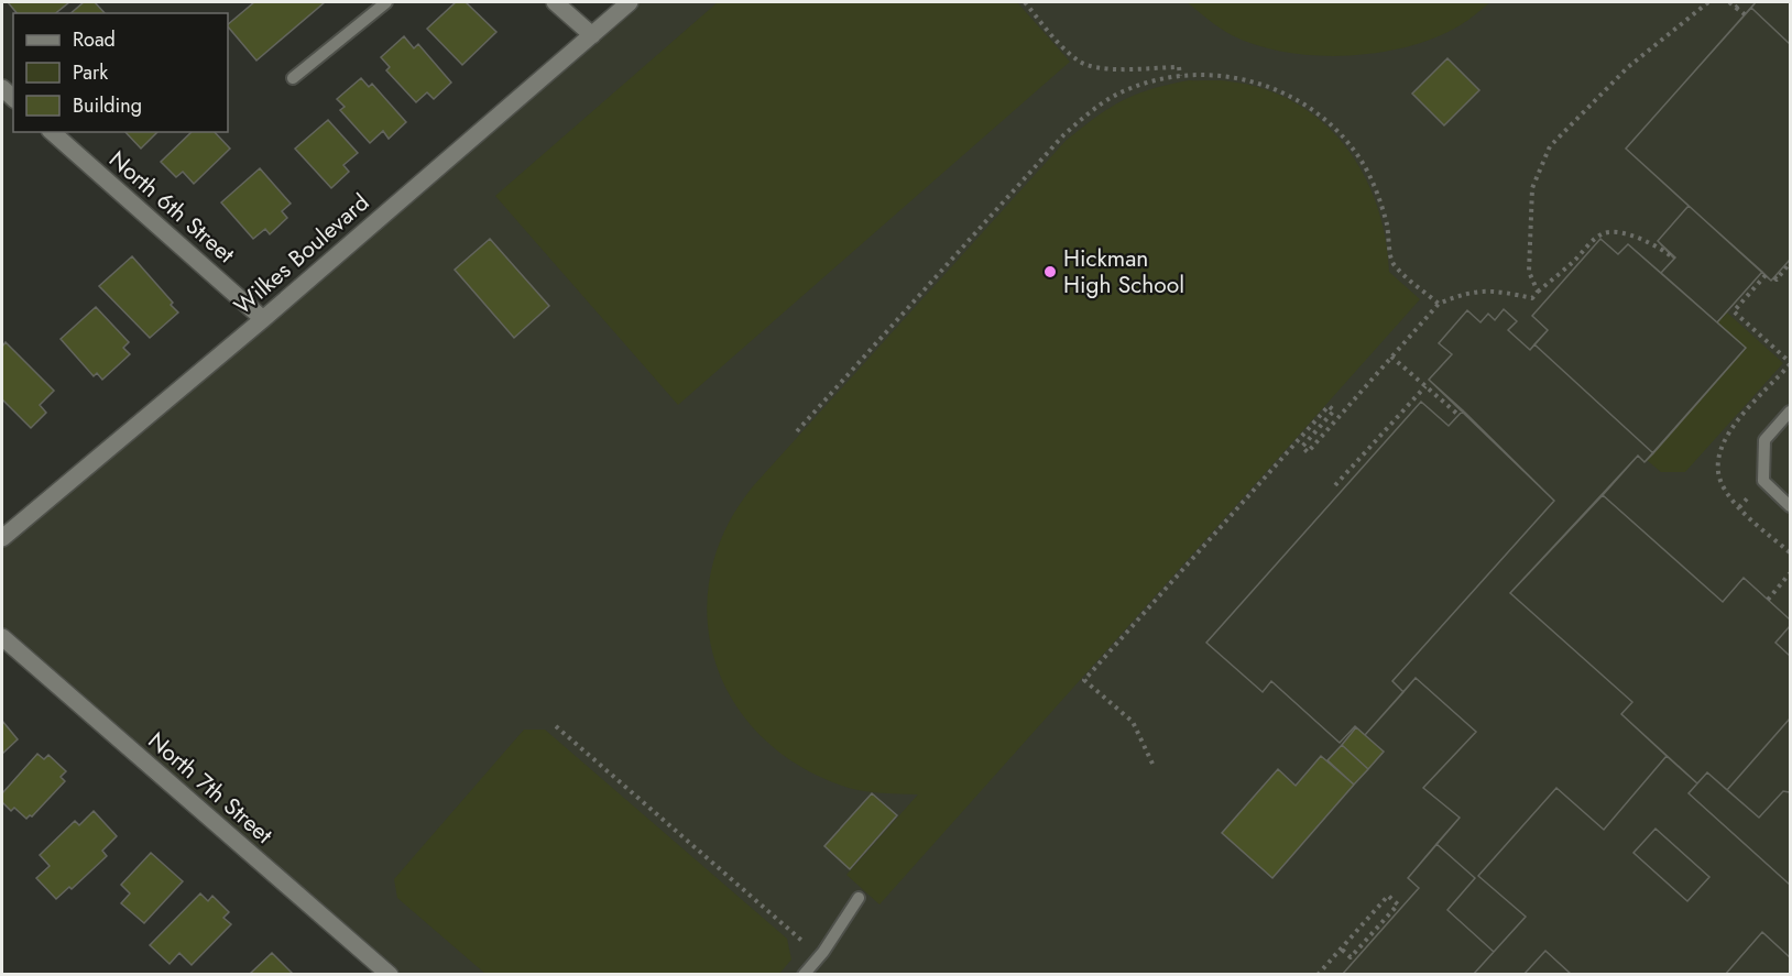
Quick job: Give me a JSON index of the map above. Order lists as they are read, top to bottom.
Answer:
{
  "streets": {
    "street": ["North 6th Street", "Wilkes Boulevard", "North 7th Street"]
  },
  "crossings": [
    ["North 6th Street", "Wilkes Boulevard"]
  ],
  "places": ["Hickman High School"],
  "legend": ["Road", "Park", "Building"]
}
